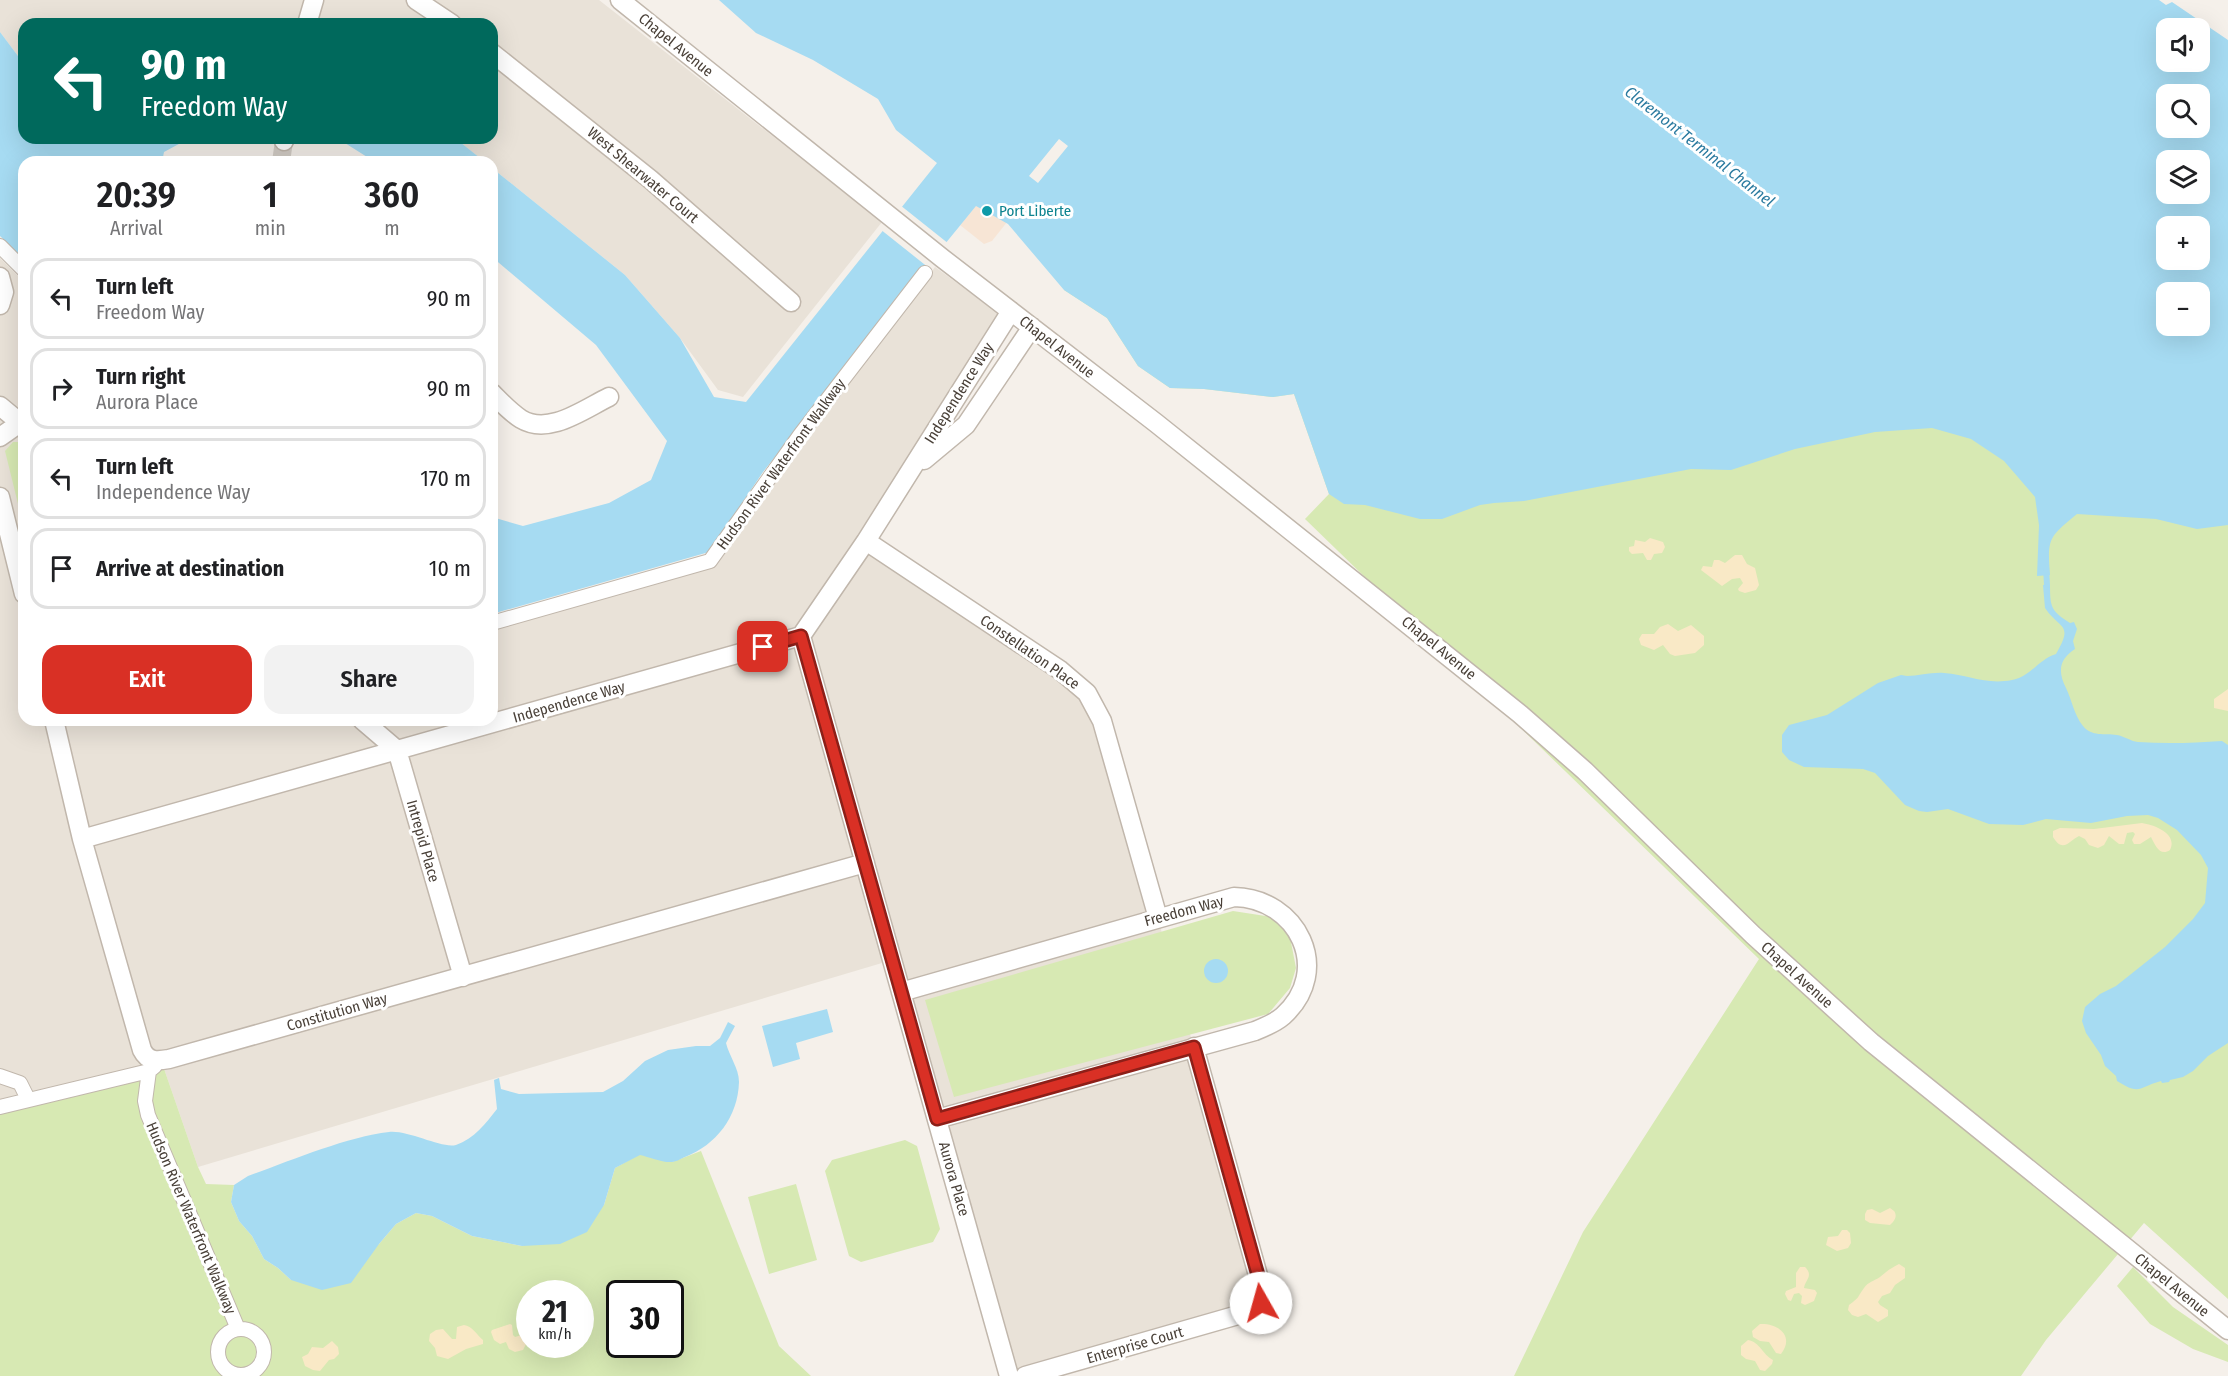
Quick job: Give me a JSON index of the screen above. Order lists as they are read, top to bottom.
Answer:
{
  "streets": {
    "street": [
      "Chapel Avenue",
      "West Shearwater Court",
      "Independence Way",
      "Hudson River Waterfront Walkway",
      "Constellation Place",
      "Intrepid Place",
      "Freedom Way",
      "Constitution Way",
      "Aurora Place",
      "Enterprise Court"
    ]
  },
  "crossings": [
    ["Chapel Avenue", "Independence Way"],
    ["Independence Way", "Constellation Place"],
    ["Independence Way", "Intrepid Place"],
    ["Independence Way", "Aurora Place"],
    ["Hudson River Waterfront Walkway", "Constitution Way"],
    ["Constellation Place", "Freedom Way"],
    ["Intrepid Place", "Constitution Way"],
    ["Freedom Way", "Aurora Place"],
    ["Freedom Way", "Enterprise Court"],
    ["Constitution Way", "Aurora Place"]
  ],
  "water": ["Claremont Terminal Channel"],
  "places": ["Port Liberte"],
  "page": {
    "map_buttons": ["+", "−"],
    "turn": ["90 m", "Freedom Way"],
    "eta": [
      "20:39",
      "Arrival",
      "1",
      "min",
      "360",
      "m"
    ],
    "list": [
      {
        "name": "Turn left",
        "note": "Freedom Way",
        "value": "90 m"
      },
      {
        "name": "Turn right",
        "note": "Aurora Place",
        "value": "90 m"
      },
      {
        "name": "Turn left",
        "note": "Independence Way",
        "value": "170 m"
      },
      {
        "name": "Arrive at destination",
        "value": "10 m"
      }
    ],
    "buttons": ["Exit", "Share"],
    "speed": "21 km/h",
    "limit": "30"
  }
}
